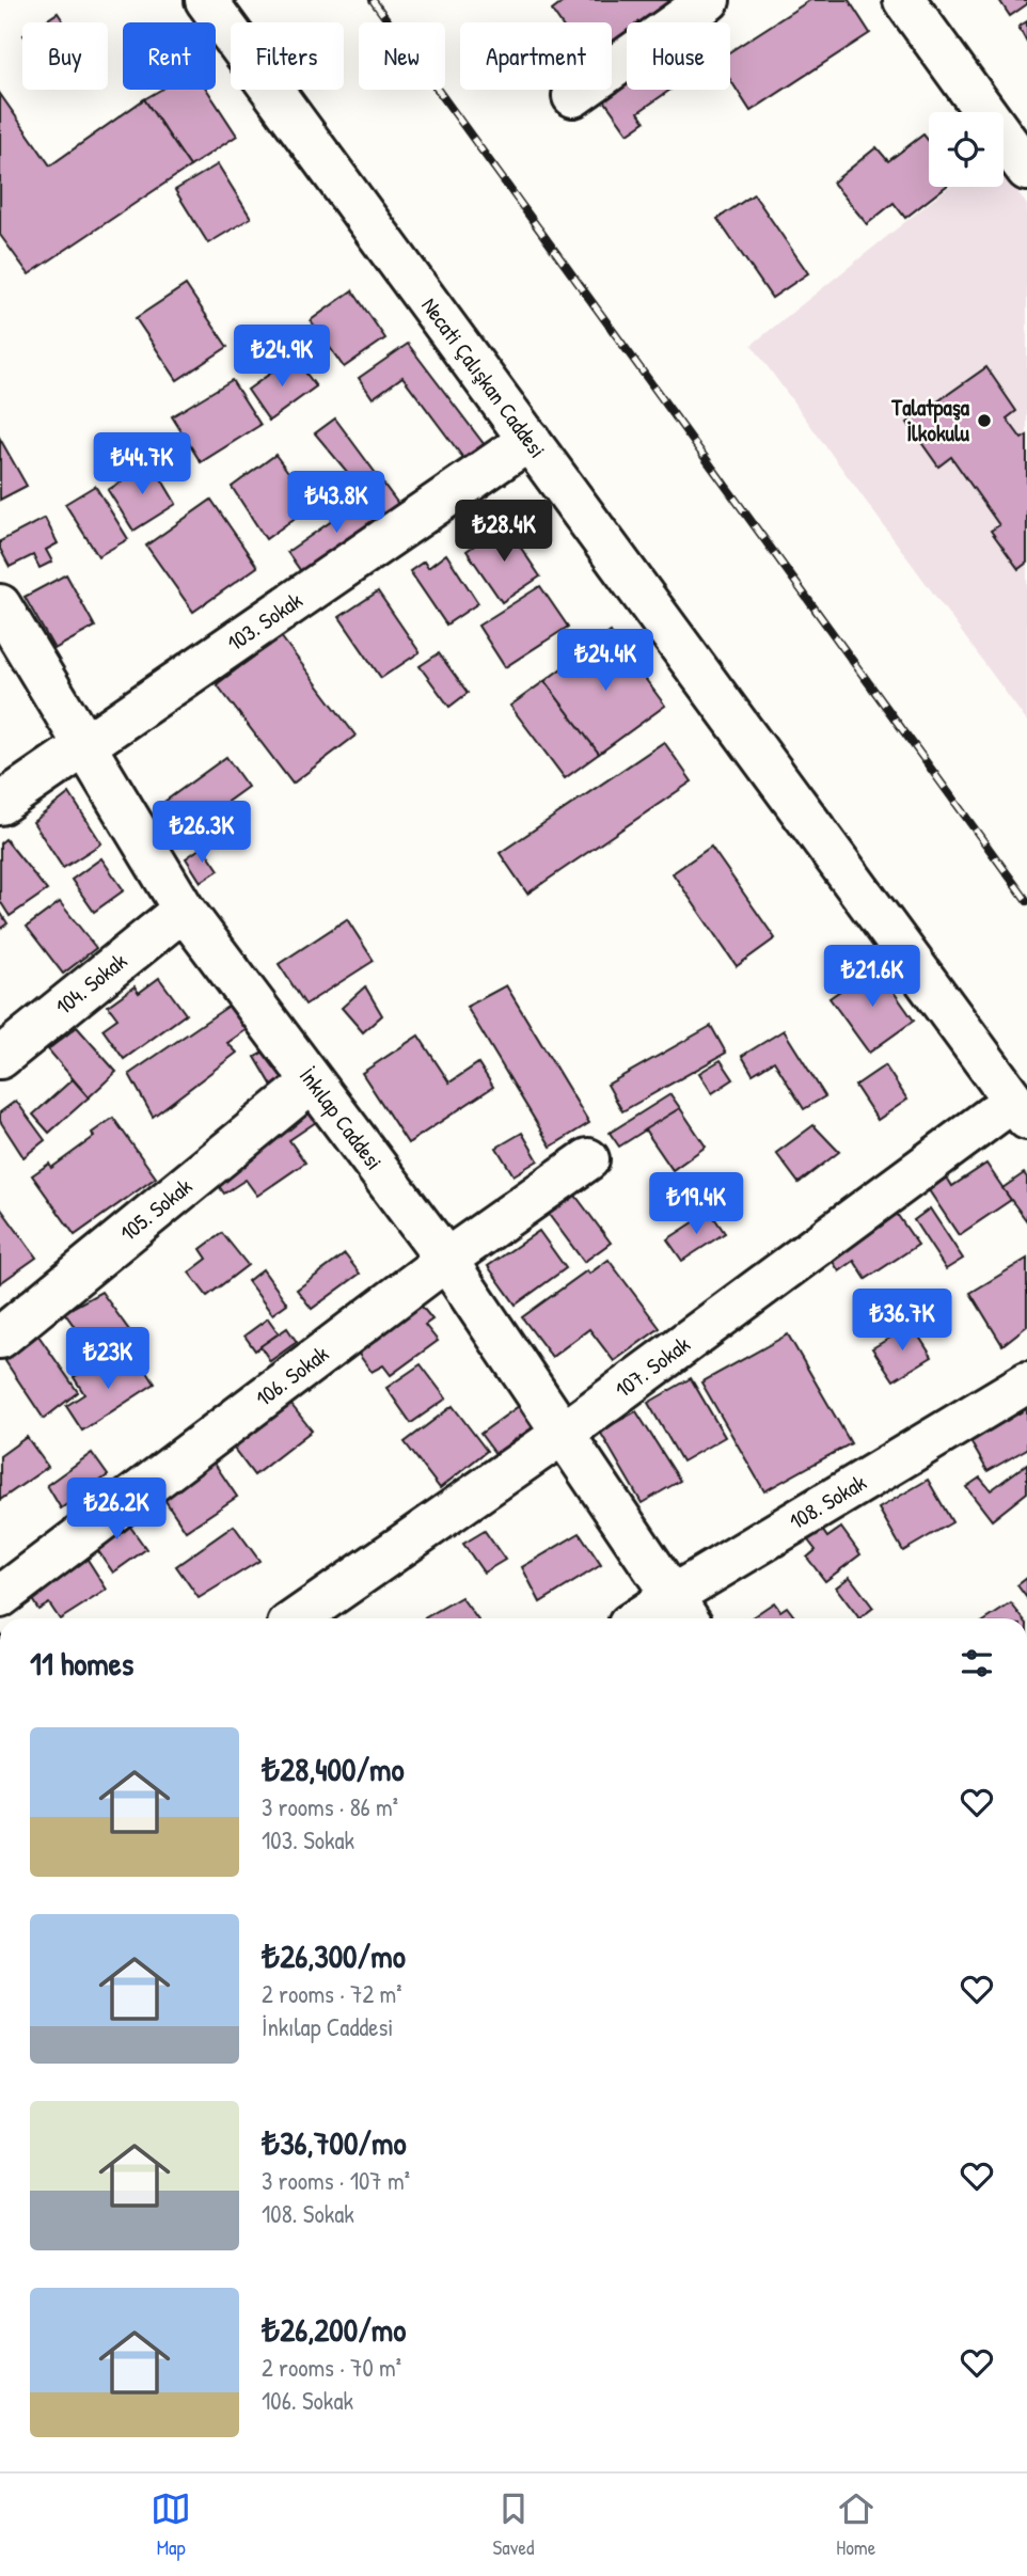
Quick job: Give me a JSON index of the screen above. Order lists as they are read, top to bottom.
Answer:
{
  "streets": {
    "street": [
      "Necati Çalışkan Caddesi",
      "103. Sokak",
      "104. Sokak",
      "İnkılap Caddesi",
      "105. Sokak",
      "107. Sokak",
      "106. Sokak",
      "108. Sokak"
    ]
  },
  "crossings": [
    ["Necati Çalışkan Caddesi", "103. Sokak"],
    ["Necati Çalışkan Caddesi", "107. Sokak"],
    ["103. Sokak", "İnkılap Caddesi"],
    ["104. Sokak", "İnkılap Caddesi"],
    ["İnkılap Caddesi", "105. Sokak"],
    ["İnkılap Caddesi", "107. Sokak"],
    ["İnkılap Caddesi", "106. Sokak"],
    ["İnkılap Caddesi", "108. Sokak"]
  ],
  "places": ["Talatpaşa İlkokulu"],
  "page": {
    "chip": [
      "Buy",
      "Rent",
      "Filters",
      "New",
      "Apartment",
      "House"
    ],
    "price": [
      "₺24.9K",
      "₺44.7K",
      "₺43.8K",
      "₺28.4K",
      "₺24.4K",
      "₺26.3K",
      "₺21.6K",
      "₺19.4K",
      "₺36.7K",
      "₺23K",
      "₺26.2K"
    ],
    "heading": "11 homes",
    "list": [
      {
        "name": "₺28,400/mo",
        "note": "3 rooms · 86 m² · 103. Sokak"
      },
      {
        "name": "₺26,300/mo",
        "note": "2 rooms · 72 m² · İnkılap Caddesi"
      },
      {
        "name": "₺36,700/mo",
        "note": "3 rooms · 107 m² · 108. Sokak"
      },
      {
        "name": "₺26,200/mo",
        "note": "2 rooms · 70 m² · 106. Sokak"
      }
    ],
    "tabs": ["Map", "Saved", "Home"]
  }
}
